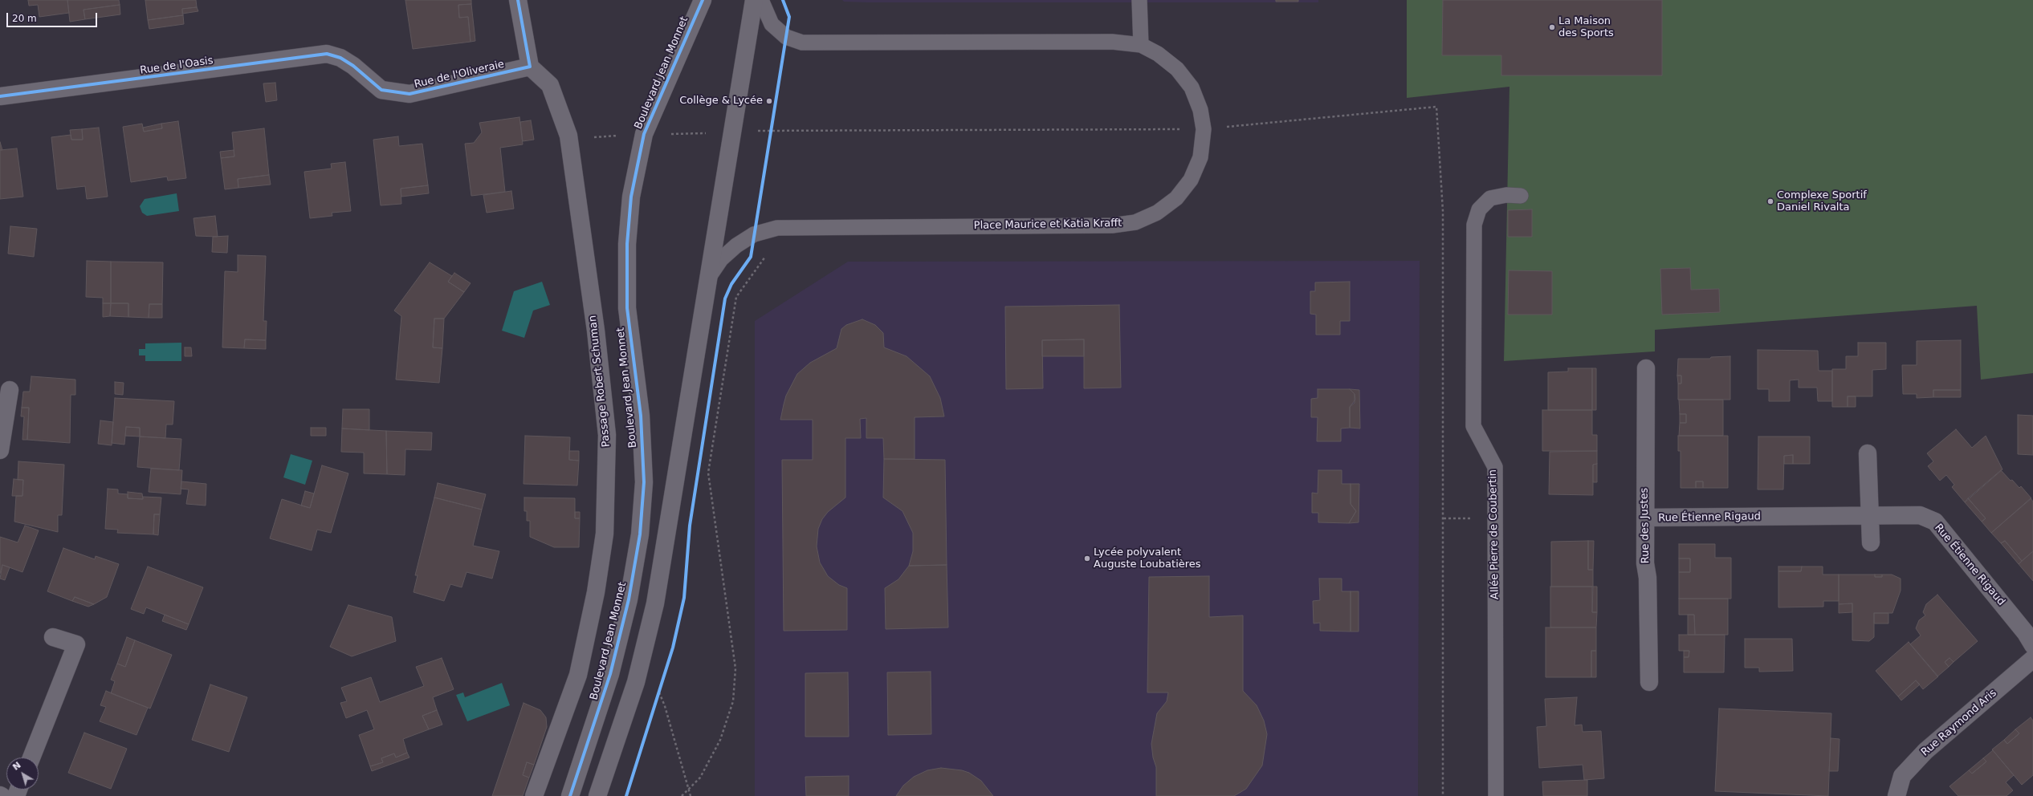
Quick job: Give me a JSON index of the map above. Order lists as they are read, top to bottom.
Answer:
{
  "streets": {
    "street": [
      "Rue de l'Oasis",
      "Boulevard Jean Monnet",
      "Rue de l'Oliveraie",
      "Passage Robert Schuman",
      "Rue Étienne Rigaud",
      "Rue des Justes",
      "Rue Raymond Aris"
    ],
    "lane": ["Place Maurice et Katia Krafft", "Allée Pierre de Coubertin"]
  },
  "crossings": [
    ["Rue de l'Oasis", "Rue de l'Oliveraie"],
    ["Rue de l'Oliveraie", "Passage Robert Schuman"],
    ["Rue Étienne Rigaud", "Rue des Justes"]
  ],
  "places": [
    "La Maison des Sports",
    "Collège & Lycée",
    "Complexe Sportif Daniel Rivalta",
    "Lycée polyvalent Auguste Loubatières"
  ],
  "scale_bar": "20 m",
  "north": "top left"
}
